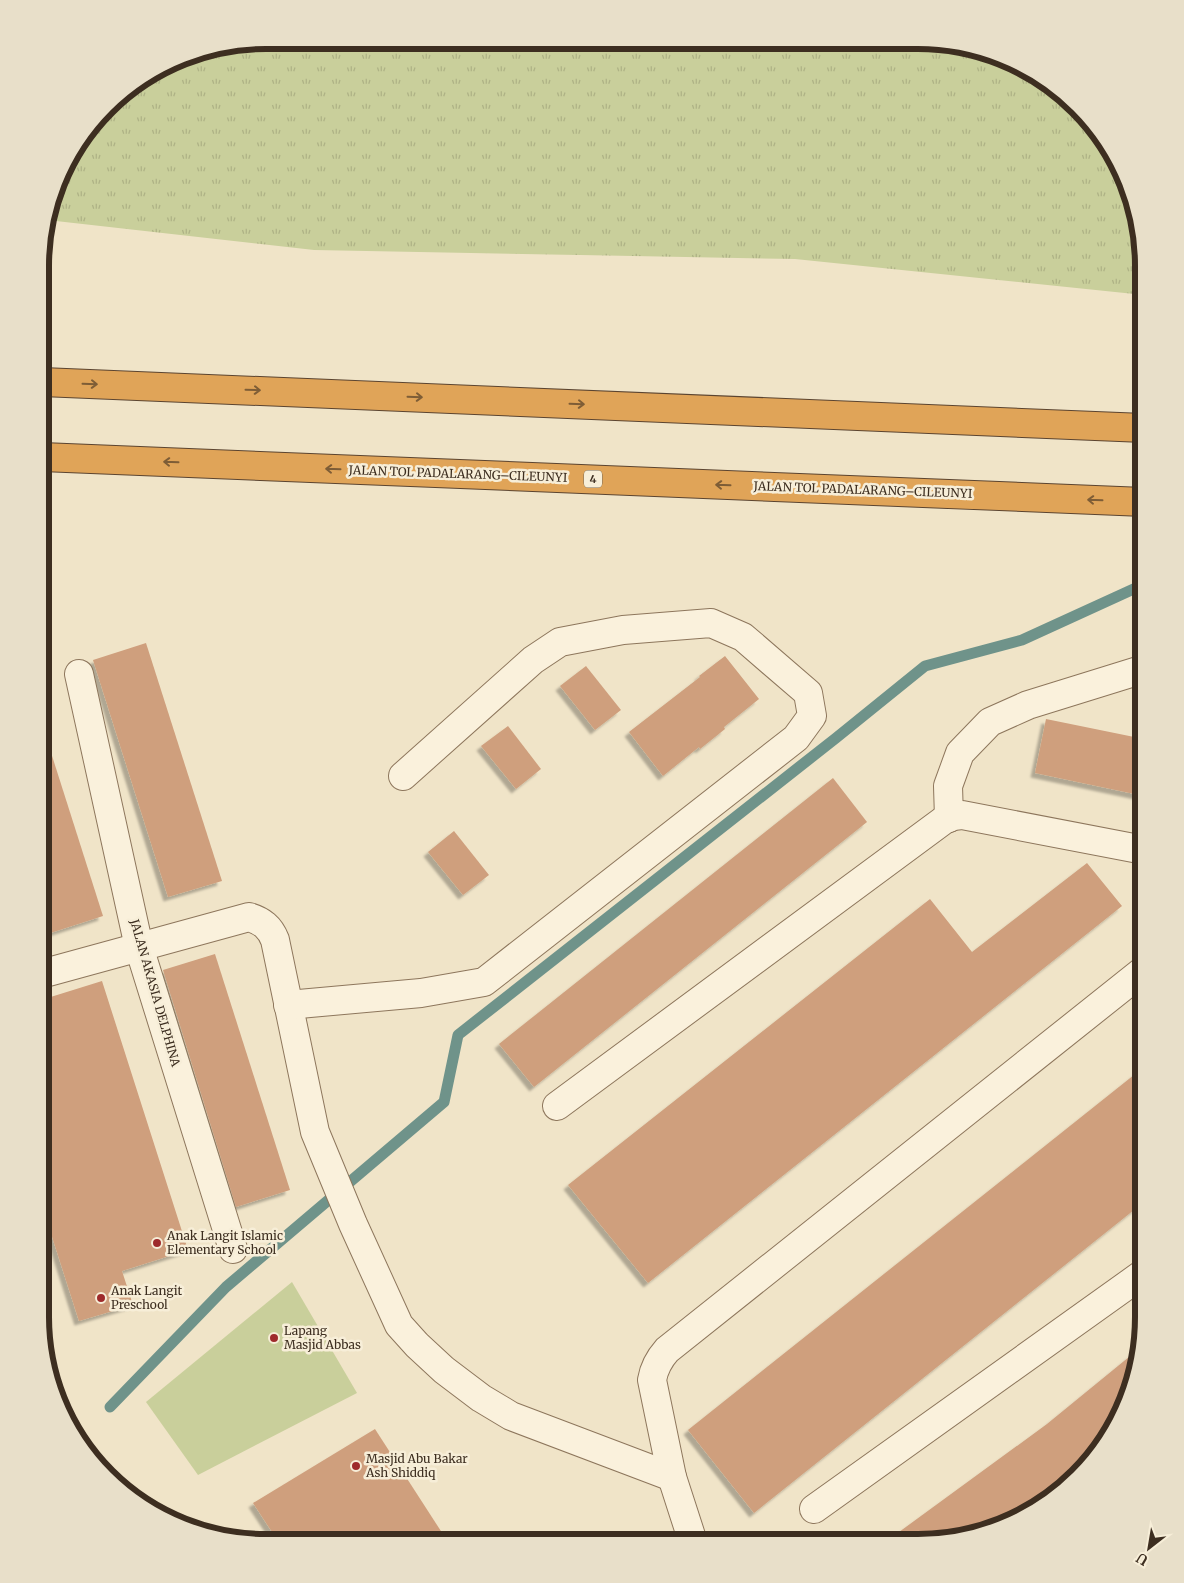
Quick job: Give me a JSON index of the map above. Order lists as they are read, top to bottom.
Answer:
{
  "streets": {
    "highway": ["JALAN TOL PADALARANG–CILEUNYI", "4"],
    "street": ["JALAN AKASIA DELPHINA"]
  },
  "places": [
    "Anak Langit Islamic Elementary School",
    "Anak Langit Preschool",
    "Lapang Masjid Abbas",
    "Masjid Abu Bakar Ash Shiddiq"
  ],
  "north": "bottom left"
}
